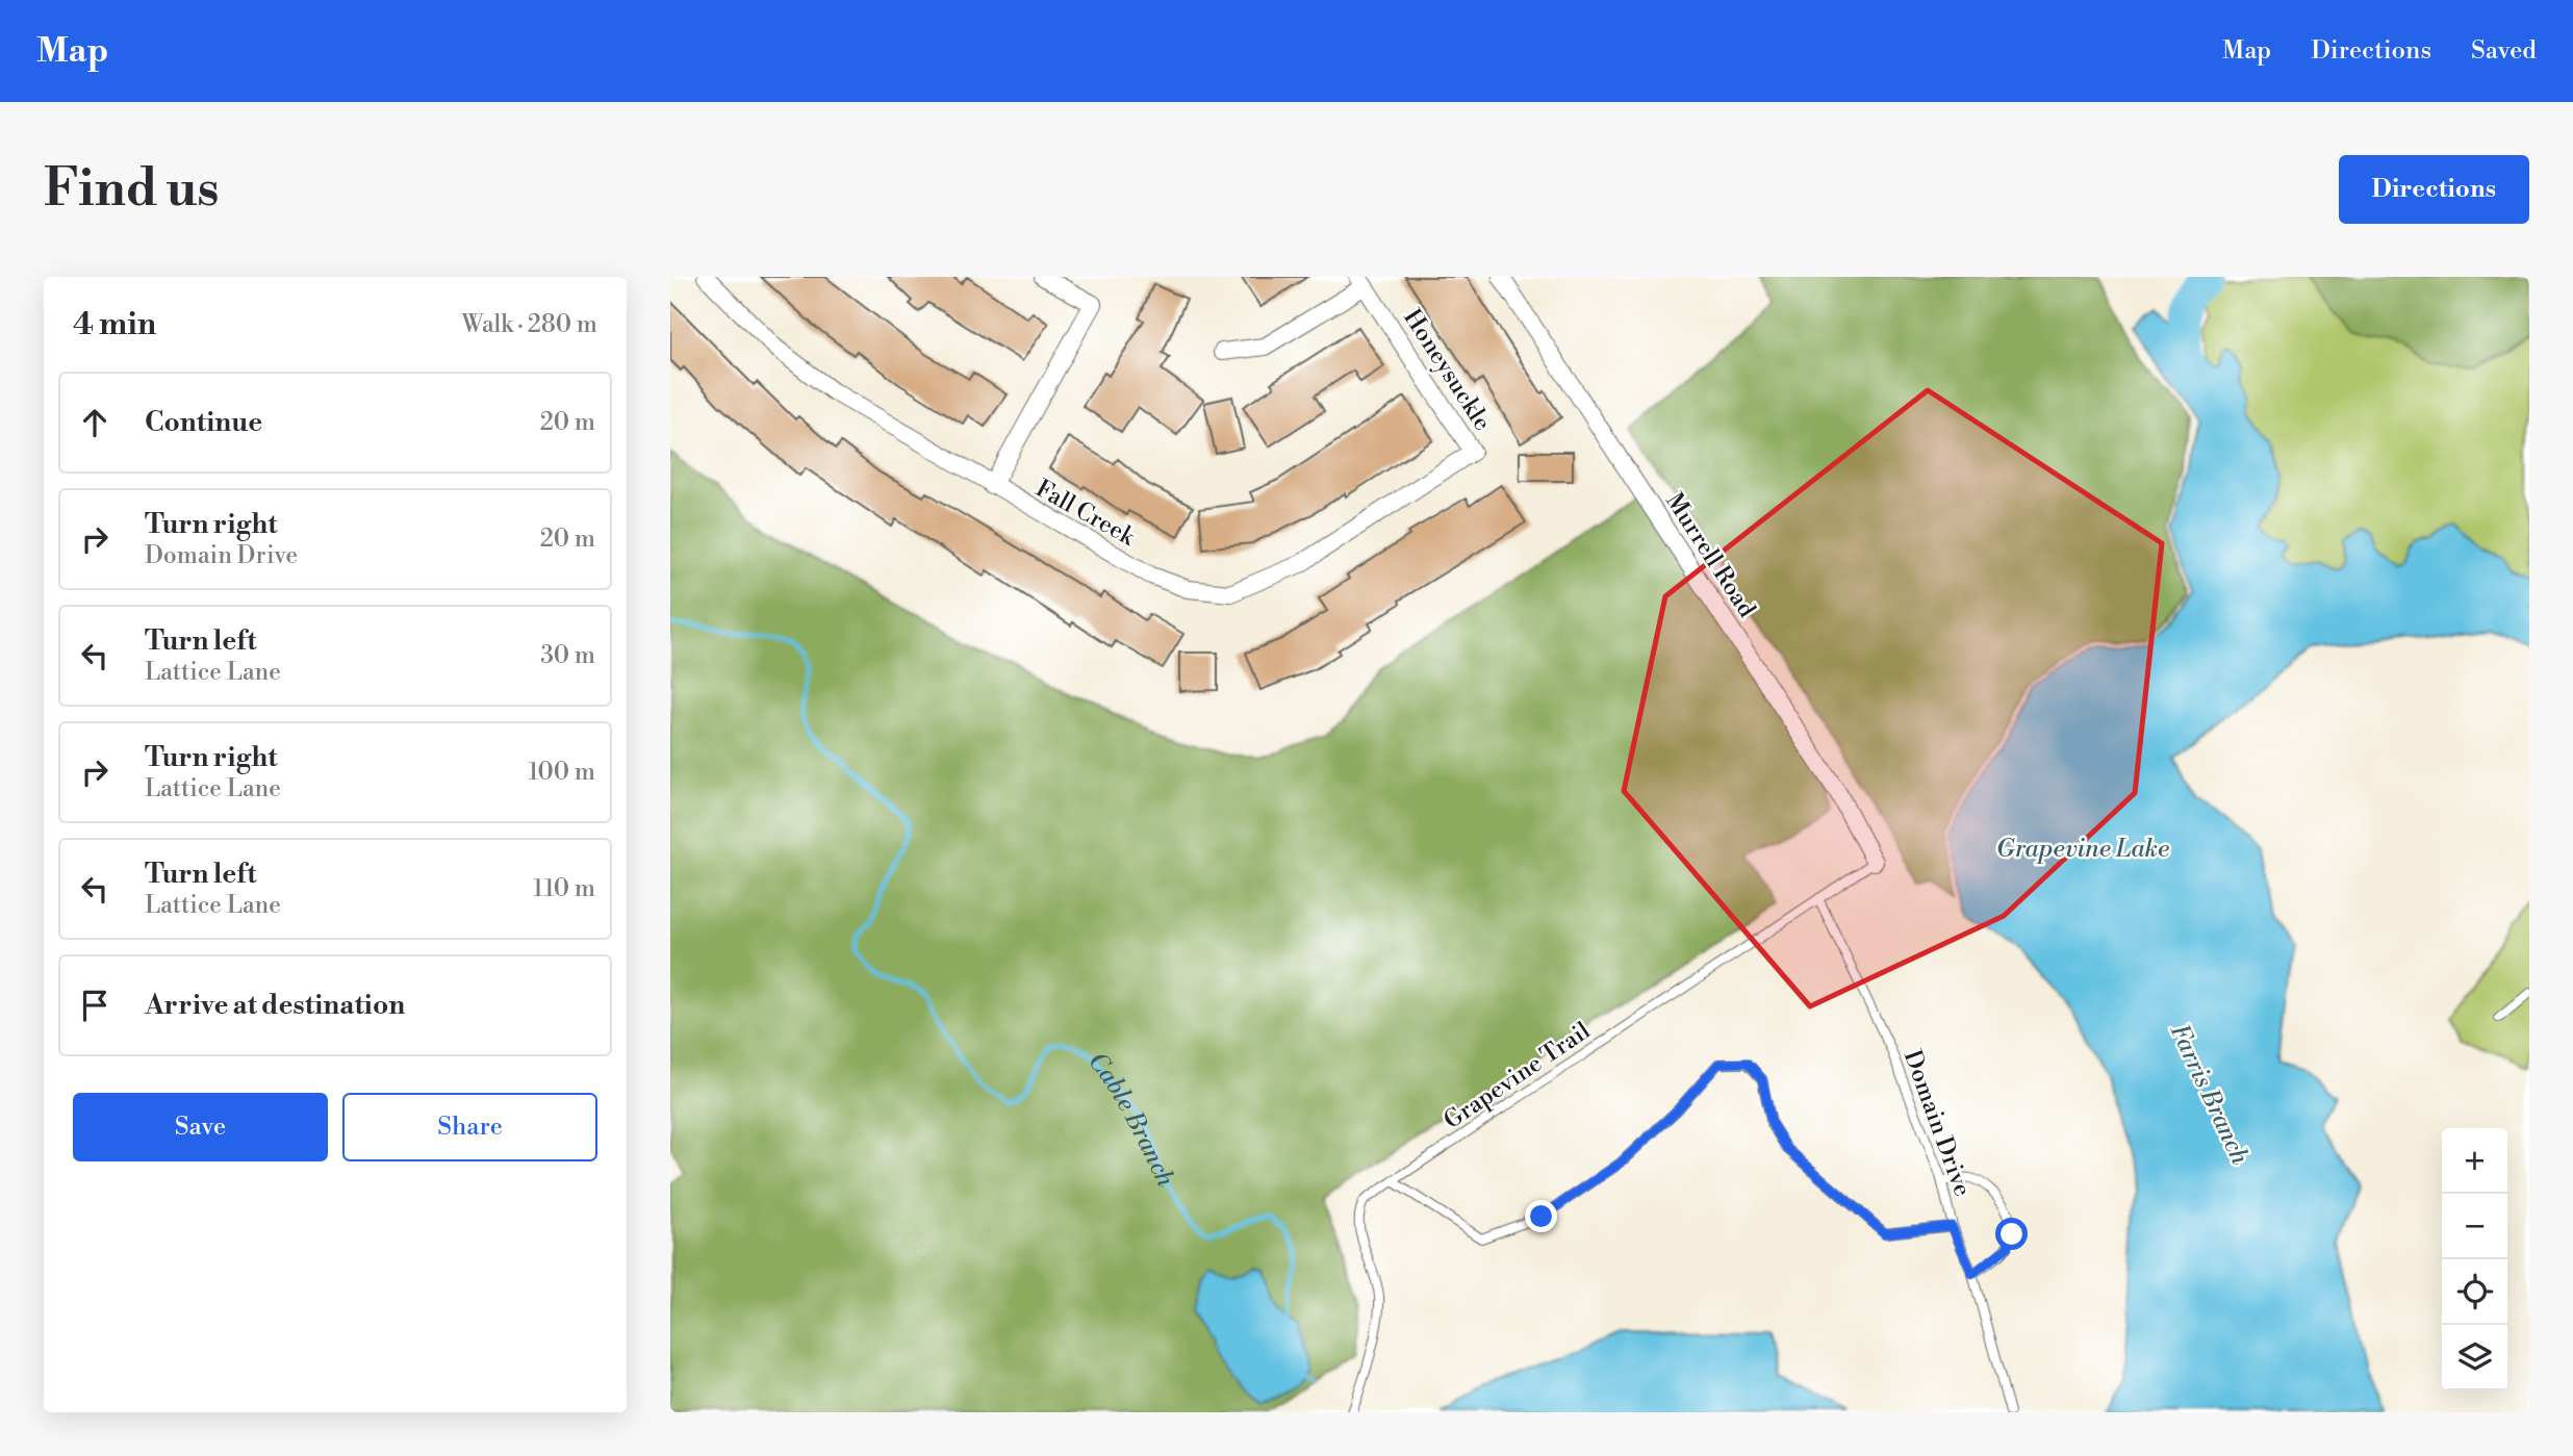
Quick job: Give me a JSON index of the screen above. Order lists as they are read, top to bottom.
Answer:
{
  "streets": {
    "street": ["Honeysuckle", "Fall Creek", "Murrell Road"],
    "lane": ["Grapevine Trail", "Domain Drive"]
  },
  "crossings": [
    ["Honeysuckle", "Fall Creek"],
    ["Murrell Road", "Grapevine Trail"],
    ["Grapevine Trail", "Domain Drive"]
  ],
  "water": ["Grapevine Lake", "Farris Branch", "Cable Branch"],
  "page": {
    "header": "Map",
    "nav": ["Map", "Directions", "Saved"],
    "buttons": [
      "Directions",
      ["Save", "Share"]
    ],
    "title": "Find us",
    "heading": ["4 min", "Walk · 280 m"],
    "list": [
      ["Continue", "20 m"],
      ["Turn right", "Domain Drive", "20 m"],
      ["Turn left", "Lattice Lane", "30 m"],
      ["Turn right", "Lattice Lane", "100 m"],
      ["Turn left", "Lattice Lane", "110 m"],
      "Arrive at destination"
    ],
    "map_buttons": ["+", "−"]
  }
}
